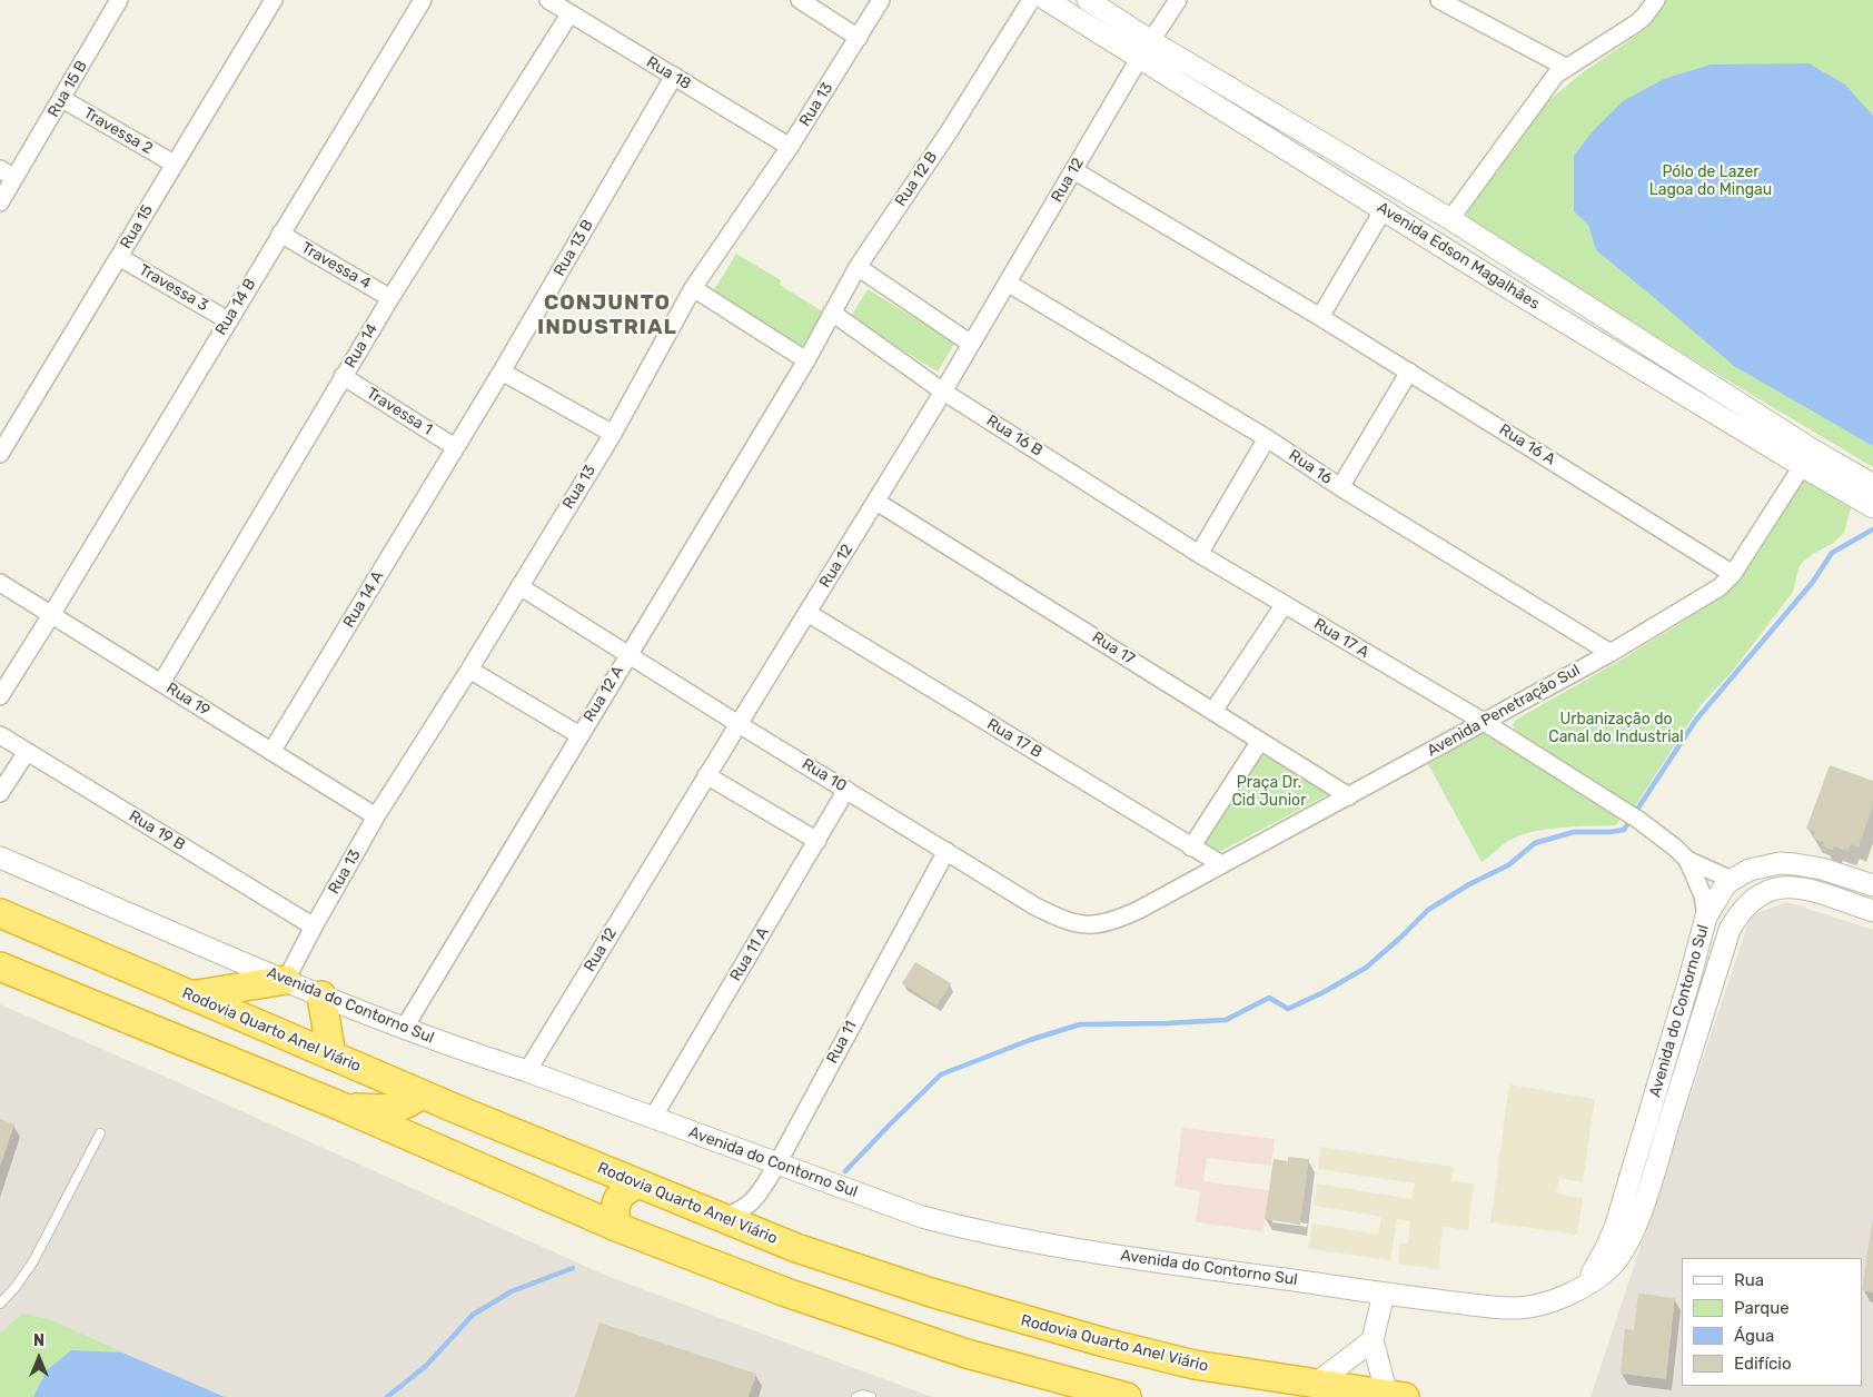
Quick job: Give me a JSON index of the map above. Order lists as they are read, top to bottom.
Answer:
{
  "streets": {
    "highway": ["Rodovia Quarto Anel Viário"],
    "street": [
      "Rua 18",
      "Rua 15 B",
      "Rua 13",
      "Travessa 2",
      "Rua 12 B",
      "Rua 12",
      "Rua 15",
      "Rua 13 B",
      "Avenida Edson Magalhães",
      "Travessa 4",
      "Travessa 3",
      "Rua 14 B",
      "Rua 14",
      "Travessa 1",
      "Rua 16 B",
      "Rua 16 A",
      "Rua 16",
      "Rua 14 A",
      "Rua 17 A",
      "Rua 17",
      "Rua 12 A",
      "Rua 19",
      "Avenida Penetração Sul",
      "Rua 17 B",
      "Rua 10",
      "Rua 19 B",
      "Rua 11 A",
      "Avenida do Contorno Sul",
      "Rua 11"
    ]
  },
  "crossings": [
    ["Rua 18", "Rua 13"],
    ["Rua 18", "Rua 13 B"],
    ["Rua 18", "Rua 14"],
    ["Rua 15 B", "Travessa 2"],
    ["Rua 13", "Rua 19"],
    ["Rua 13", "Rua 10"],
    ["Rua 13", "Rua 19 B"],
    ["Rua 13", "Avenida do Contorno Sul"],
    ["Travessa 2", "Rua 15"],
    ["Rua 12 B", "Rua 16 B"],
    ["Rua 12 B", "Rua 12 A"],
    ["Rua 12", "Avenida Edson Magalhães"],
    ["Rua 12", "Rua 16 B"],
    ["Rua 12", "Rua 16"],
    ["Rua 12", "Rua 17"],
    ["Rua 12", "Rua 17 B"],
    ["Rua 12", "Rua 10"],
    ["Rua 12", "Avenida do Contorno Sul"],
    ["Rua 15", "Travessa 3"],
    ["Rua 13 B", "Travessa 1"],
    ["Rua 13 B", "Rua 14 A"],
    ["Avenida Edson Magalhães", "Avenida Penetração Sul"],
    ["Travessa 4", "Rua 14 B"],
    ["Travessa 4", "Rua 14"],
    ["Travessa 3", "Rua 14 B"],
    ["Rua 14 B", "Rua 19"],
    ["Rua 14", "Travessa 1"],
    ["Rua 14", "Rua 19"],
    ["Travessa 1", "Rua 14 A"],
    ["Rua 16 B", "Rua 17 A"],
    ["Rua 16 A", "Avenida Penetração Sul"],
    ["Rua 16", "Avenida Penetração Sul"],
    ["Rua 14 A", "Rua 19"],
    ["Rua 17 A", "Avenida Penetração Sul"],
    ["Rua 17", "Avenida Penetração Sul"],
    ["Rua 12 A", "Rua 10"],
    ["Rua 12 A", "Avenida do Contorno Sul"],
    ["Avenida Penetração Sul", "Rua 17 B"],
    ["Avenida Penetração Sul", "Rua 10"],
    ["Rua 10", "Rua 11 A"],
    ["Rua 10", "Rua 11"],
    ["Rua 11 A", "Avenida do Contorno Sul"],
    ["Avenida do Contorno Sul", "Rua 11"],
    ["Rodovia Quarto Anel Viário", "Rua 11"]
  ],
  "districts": ["CONJUNTO INDUSTRIAL"],
  "parks": ["Pólo de Lazer Lagoa do Mingau", "Urbanização do Canal do Industrial", "Praça Dr. Cid Junior"],
  "legend": [
    "Rua",
    "Parque",
    "Água",
    "Edifício"
  ],
  "north": "top"
}
